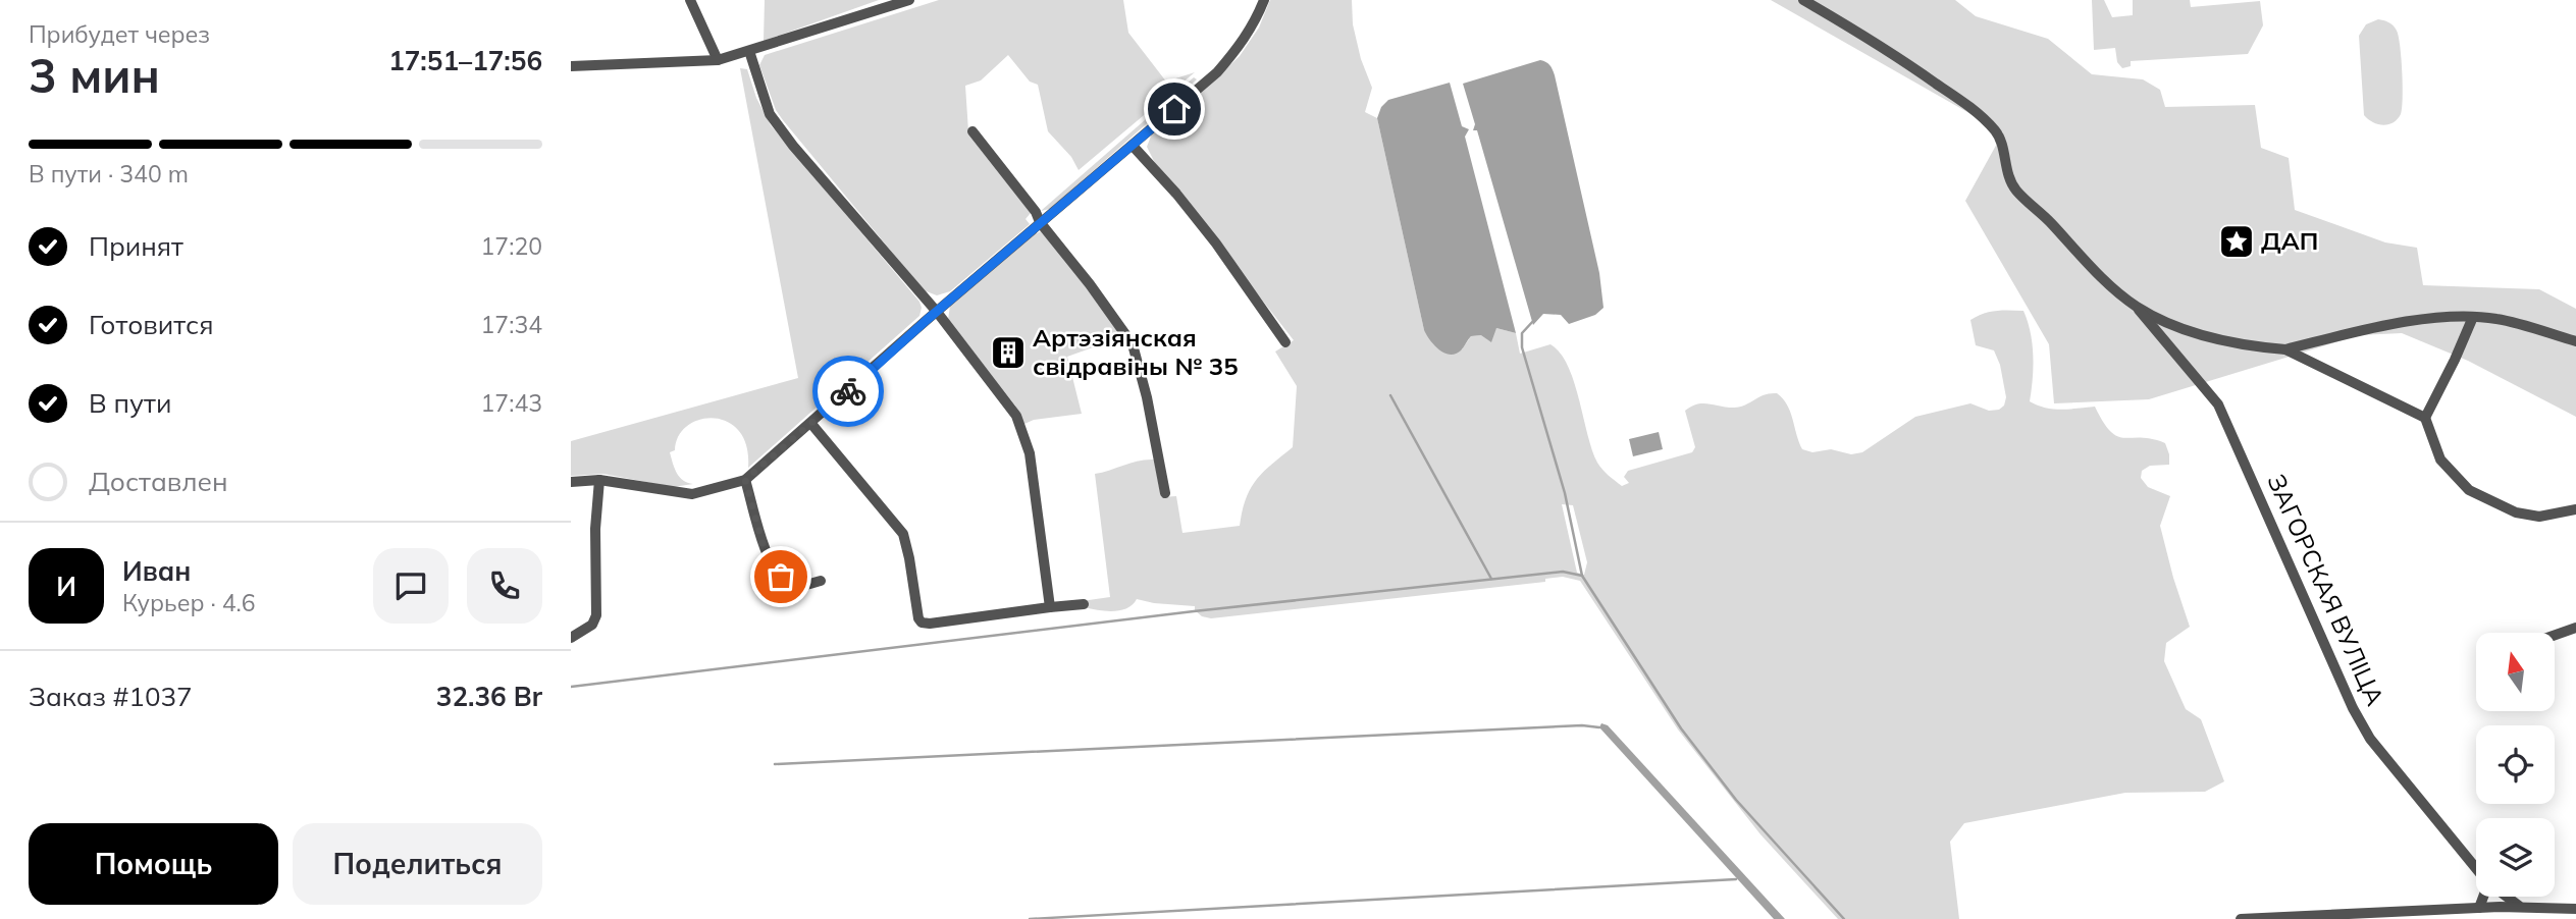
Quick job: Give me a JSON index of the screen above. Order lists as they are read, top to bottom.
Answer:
{
  "streets": {
    "street": ["ЗАГОРСКАЯ ВУЛІЦА"]
  },
  "places": {
    "place": ["ДАП"],
    "building": ["Артэзіянская свідравіны № 35"]
  },
  "north": "top",
  "page": {
    "heading": ["3 мин", "Прибудет через", "17:51–17:56"],
    "panel": [
      "Иван",
      "Курьер · 4.6",
      "Заказ #1037",
      "32.36 Br"
    ],
    "bar": "В пути · 340 m",
    "list": [
      ["Принят", "17:20"],
      ["Готовится", "17:34"],
      ["В пути", "17:43"],
      "Доставлен"
    ],
    "round": "И",
    "buttons": ["Помощь", "Поделиться"]
  }
}
